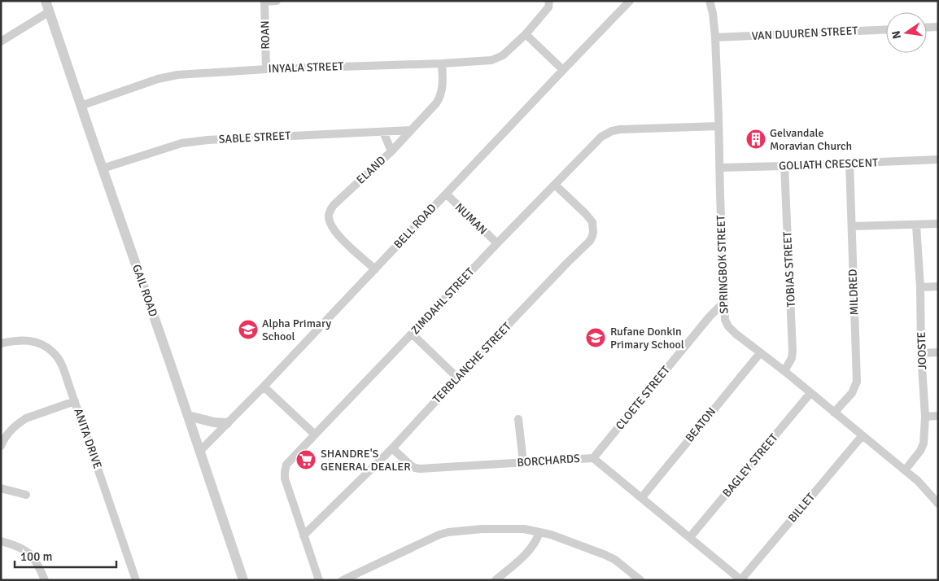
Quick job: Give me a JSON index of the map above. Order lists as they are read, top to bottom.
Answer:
{
  "streets": {
    "street": [
      "VAN DUUREN STREET",
      "ROAN",
      "INYALA STREET",
      "SABLE STREET",
      "GOLIATH CRESCENT",
      "ELAND",
      "NUMAN",
      "BELL ROAD",
      "SPRINGBOK STREET",
      "TOBIAS STREET",
      "GAIL ROAD",
      "MILDRED",
      "ZIMDAHL STREET",
      "JOOSTE",
      "TERBLANCHE STREET",
      "CLOETE STREET",
      "BEATON",
      "ANITA DRIVE",
      "BORCHARDS",
      "BAGLEY STREET",
      "BILLET"
    ]
  },
  "crossings": [
    ["VAN DUUREN STREET", "SPRINGBOK STREET"],
    ["ROAN", "INYALA STREET"],
    ["INYALA STREET", "ELAND"],
    ["INYALA STREET", "GAIL ROAD"],
    ["SABLE STREET", "ELAND"],
    ["SABLE STREET", "GAIL ROAD"],
    ["GOLIATH CRESCENT", "SPRINGBOK STREET"],
    ["GOLIATH CRESCENT", "TOBIAS STREET"],
    ["GOLIATH CRESCENT", "MILDRED"],
    ["ELAND", "BELL ROAD"],
    ["NUMAN", "BELL ROAD"],
    ["NUMAN", "ZIMDAHL STREET"],
    ["BELL ROAD", "GAIL ROAD"],
    ["SPRINGBOK STREET", "TOBIAS STREET"],
    ["SPRINGBOK STREET", "MILDRED"],
    ["SPRINGBOK STREET", "ZIMDAHL STREET"],
    ["SPRINGBOK STREET", "JOOSTE"],
    ["SPRINGBOK STREET", "CLOETE STREET"],
    ["SPRINGBOK STREET", "BEATON"],
    ["SPRINGBOK STREET", "BAGLEY STREET"],
    ["SPRINGBOK STREET", "BILLET"],
    ["ZIMDAHL STREET", "TERBLANCHE STREET"],
    ["TERBLANCHE STREET", "BORCHARDS"],
    ["CLOETE STREET", "BORCHARDS"],
    ["BEATON", "BORCHARDS"],
    ["BORCHARDS", "BAGLEY STREET"],
    ["BORCHARDS", "BILLET"]
  ],
  "places": {
    "building": ["Gelvandale Moravian Church"],
    "school or university": ["Alpha Primary School", "Rufane Donkin Primary School"],
    "supermarket": ["SHANDRE'S GENERAL DEALER"]
  },
  "scale_bar": "100 m",
  "north": "left"
}
